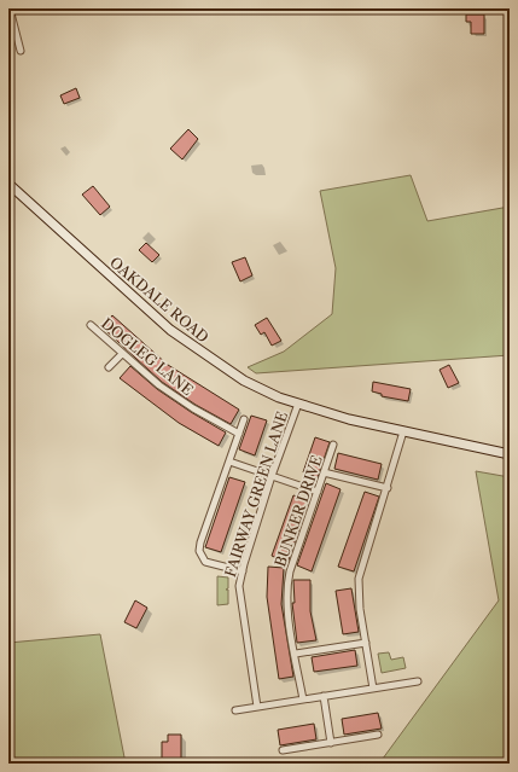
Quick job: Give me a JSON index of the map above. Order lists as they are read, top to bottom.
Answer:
{
  "streets": {
    "main road": ["OAKDALE ROAD"],
    "street": ["DOGLEG LANE", "FAIRWAY GREEN LANE", "BUNKER DRIVE"]
  },
  "crossings": [
    ["OAKDALE ROAD", "FAIRWAY GREEN LANE"]
  ]
}
